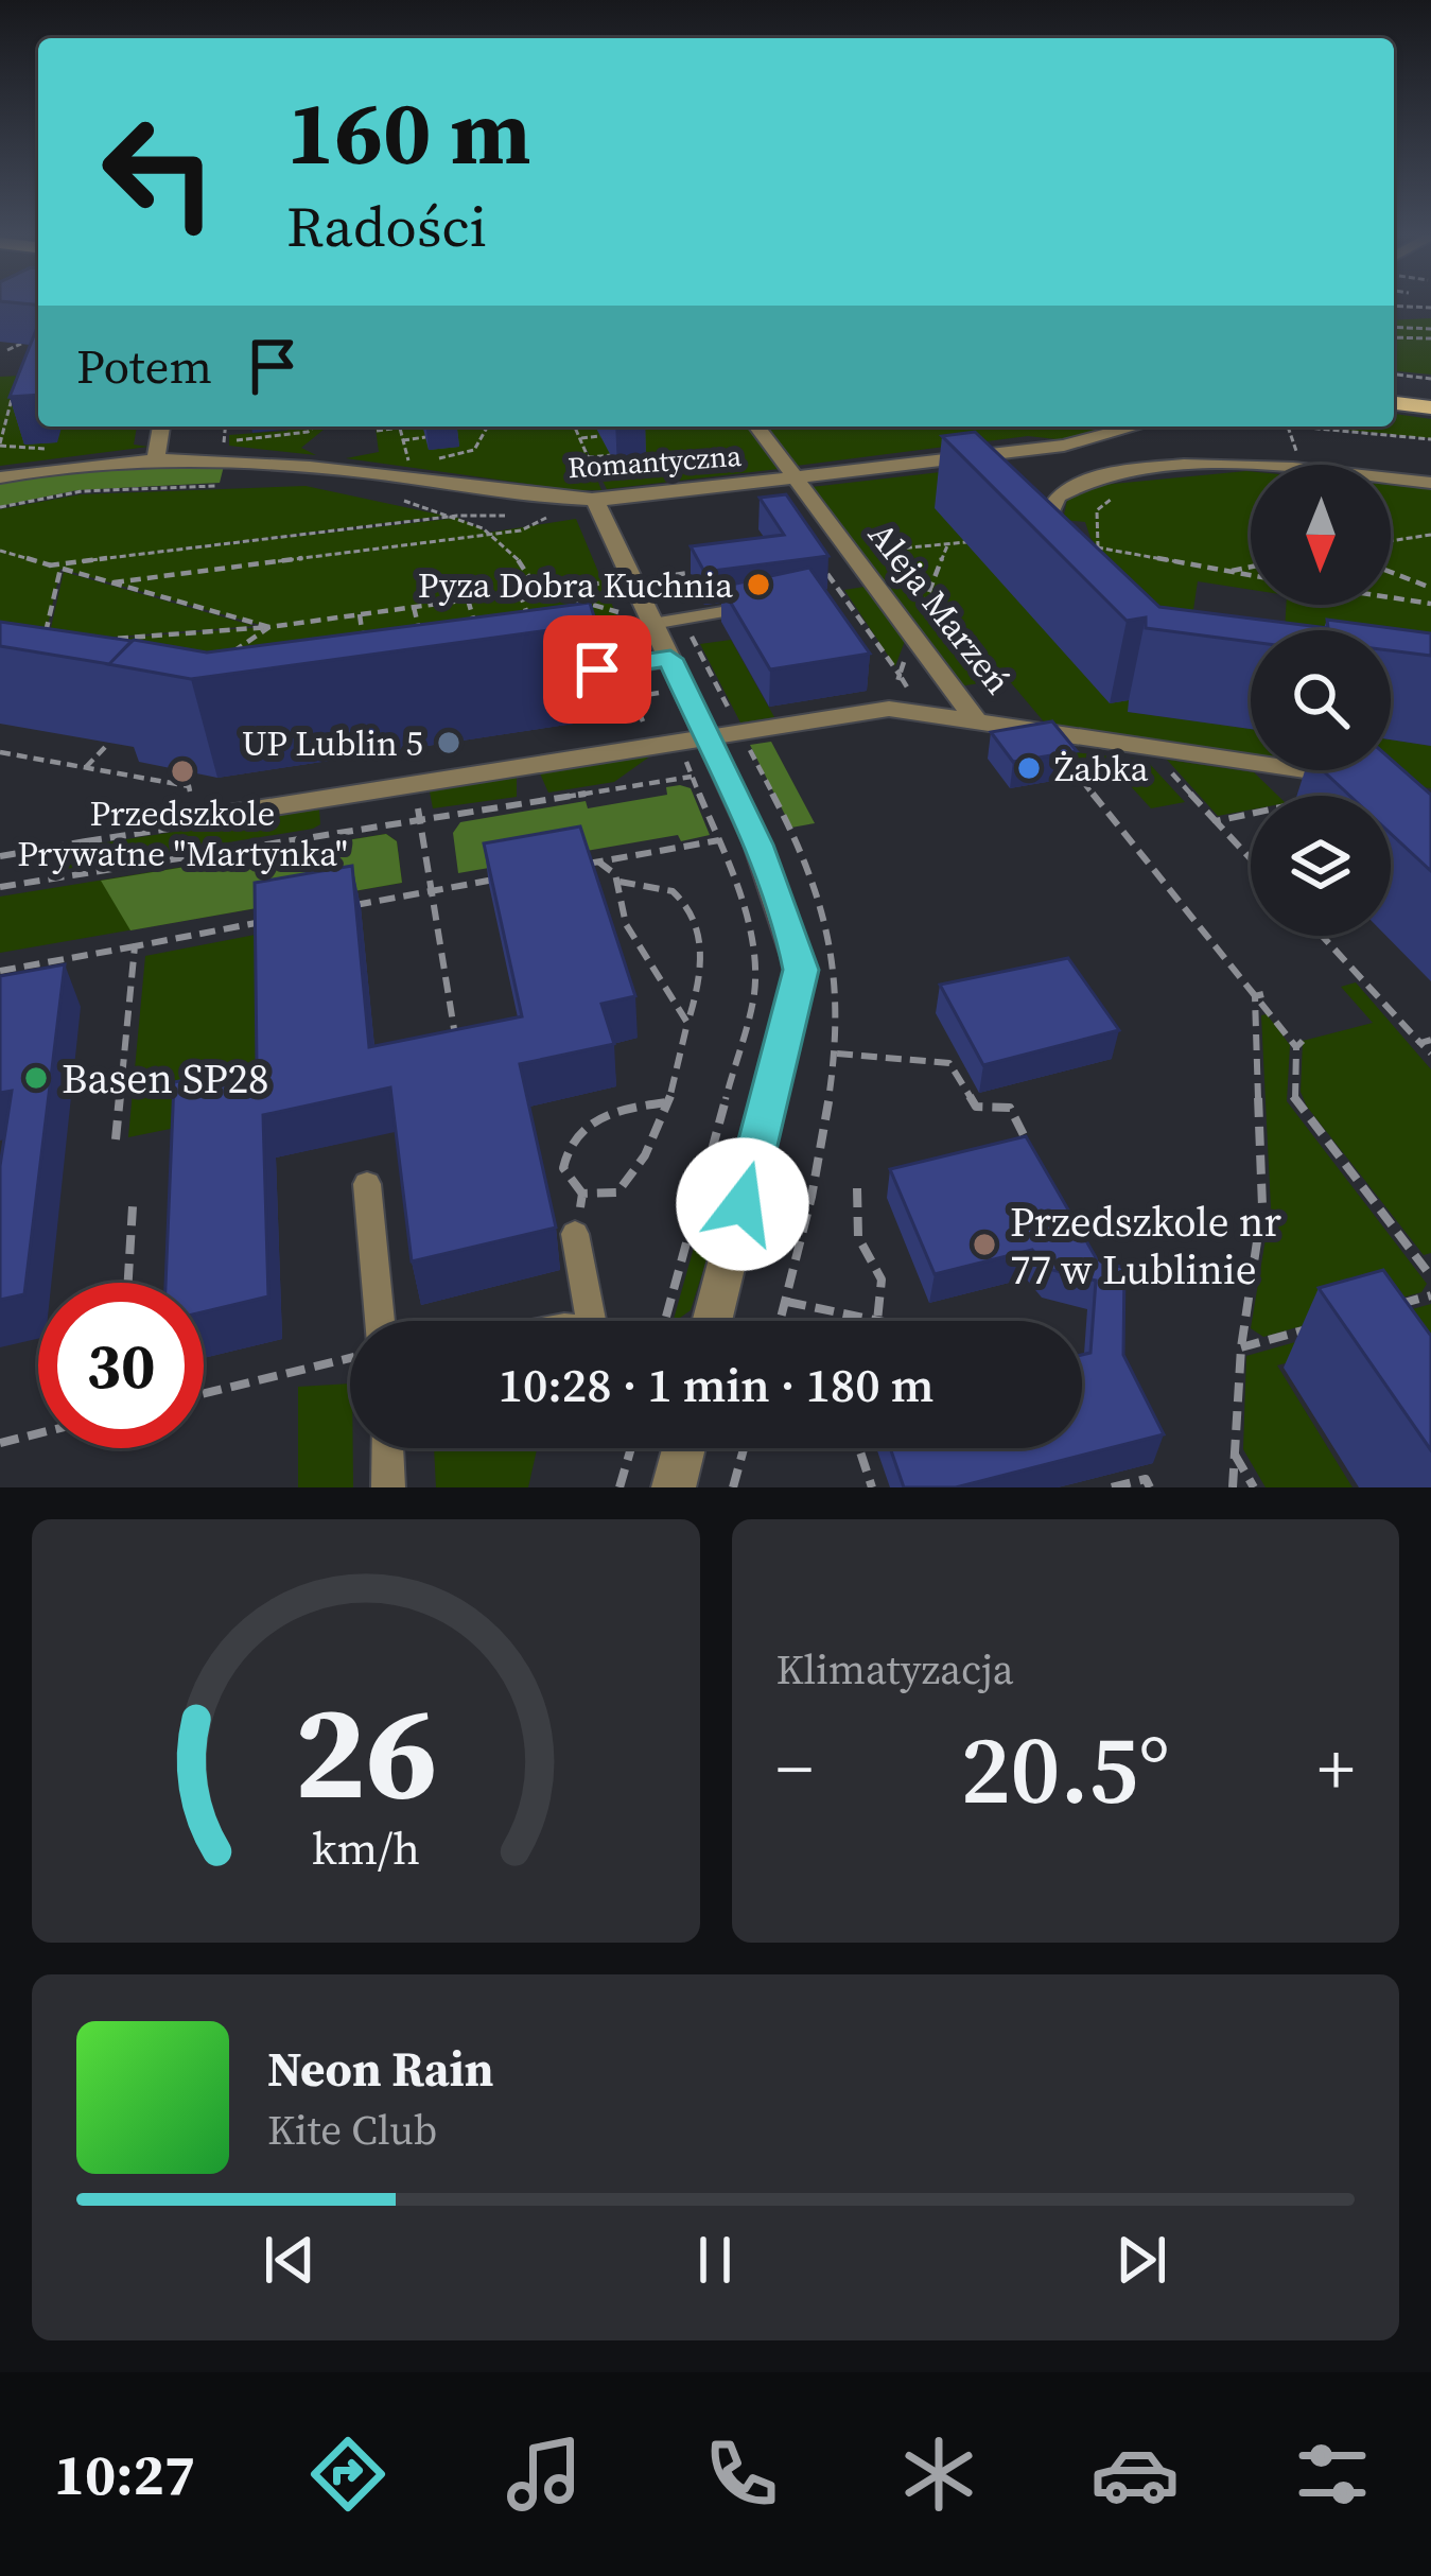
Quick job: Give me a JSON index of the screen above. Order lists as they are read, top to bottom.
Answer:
{
  "streets": {
    "street": ["Romantyczna", "Aleja Marzeń"]
  },
  "crossings": [
    ["Romantyczna", "Aleja Marzeń"]
  ],
  "places": [
    "Pyza Dobra Kuchnia",
    "UP Lublin 5",
    "Żabka",
    "Przedszkole Prywatne \"Martynka\"",
    "Basen SP28",
    "Przedszkole nr 77 w Lublinie"
  ],
  "north": "bottom",
  "page": {
    "turn": ["160 m", "Radości"],
    "then": "Potem",
    "limit": "30",
    "trip": "10:28 · 1 min · 180 m",
    "tile": "Klimatyzacja",
    "heat": ["−", "20.5°", "+"],
    "song": ["Neon Rain", "Kite Club"],
    "tabs": "10:27",
    "gauge": ["26", "km/h"]
  }
}
